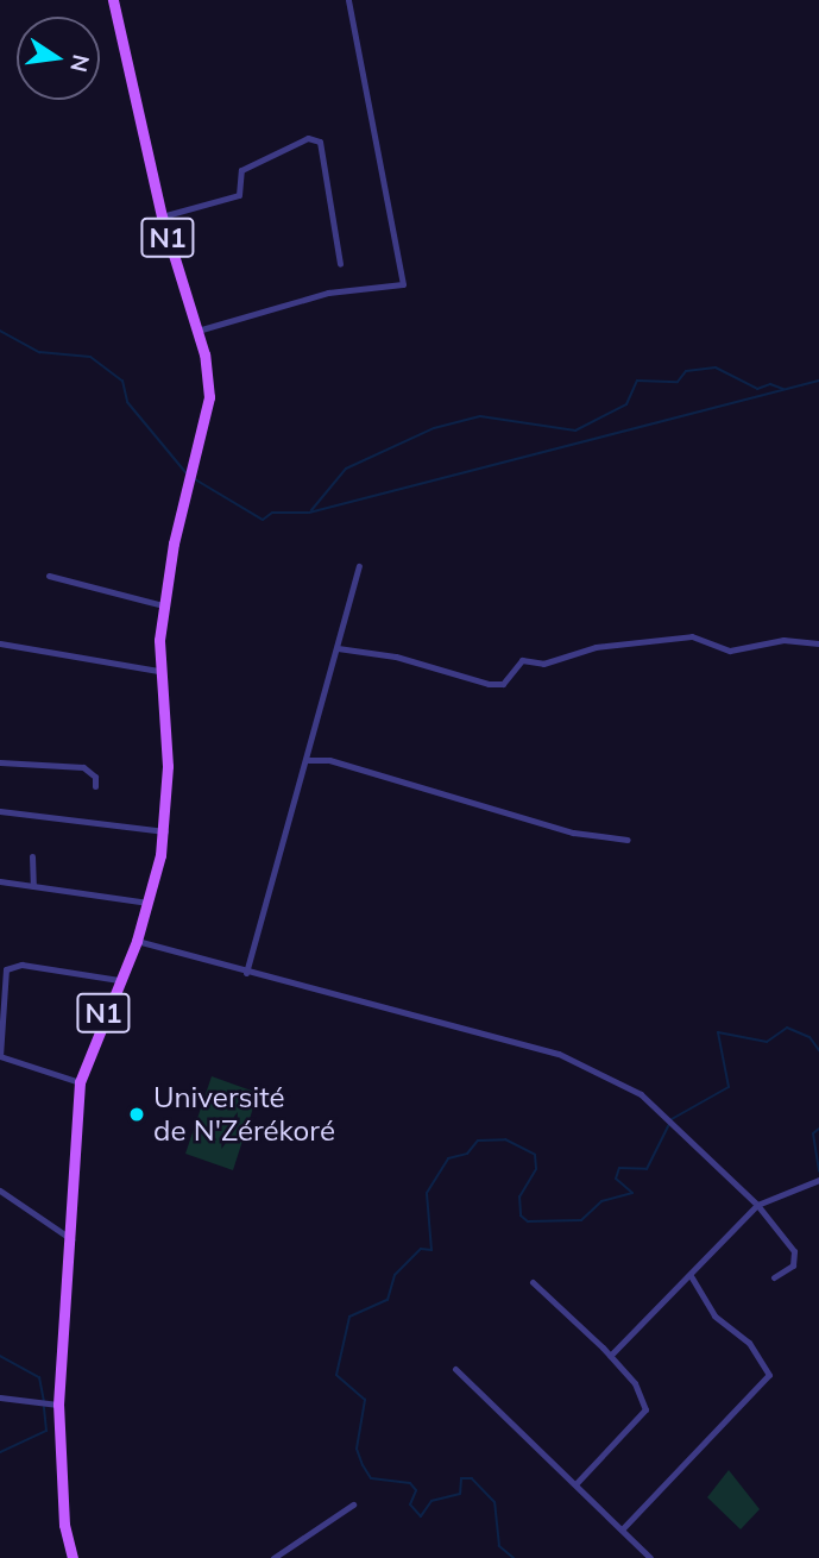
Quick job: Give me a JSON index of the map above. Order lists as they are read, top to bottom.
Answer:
{
  "streets": {
    "main road": ["N1"]
  },
  "places": ["Université de N'Zérékoré"],
  "north": "right"
}
